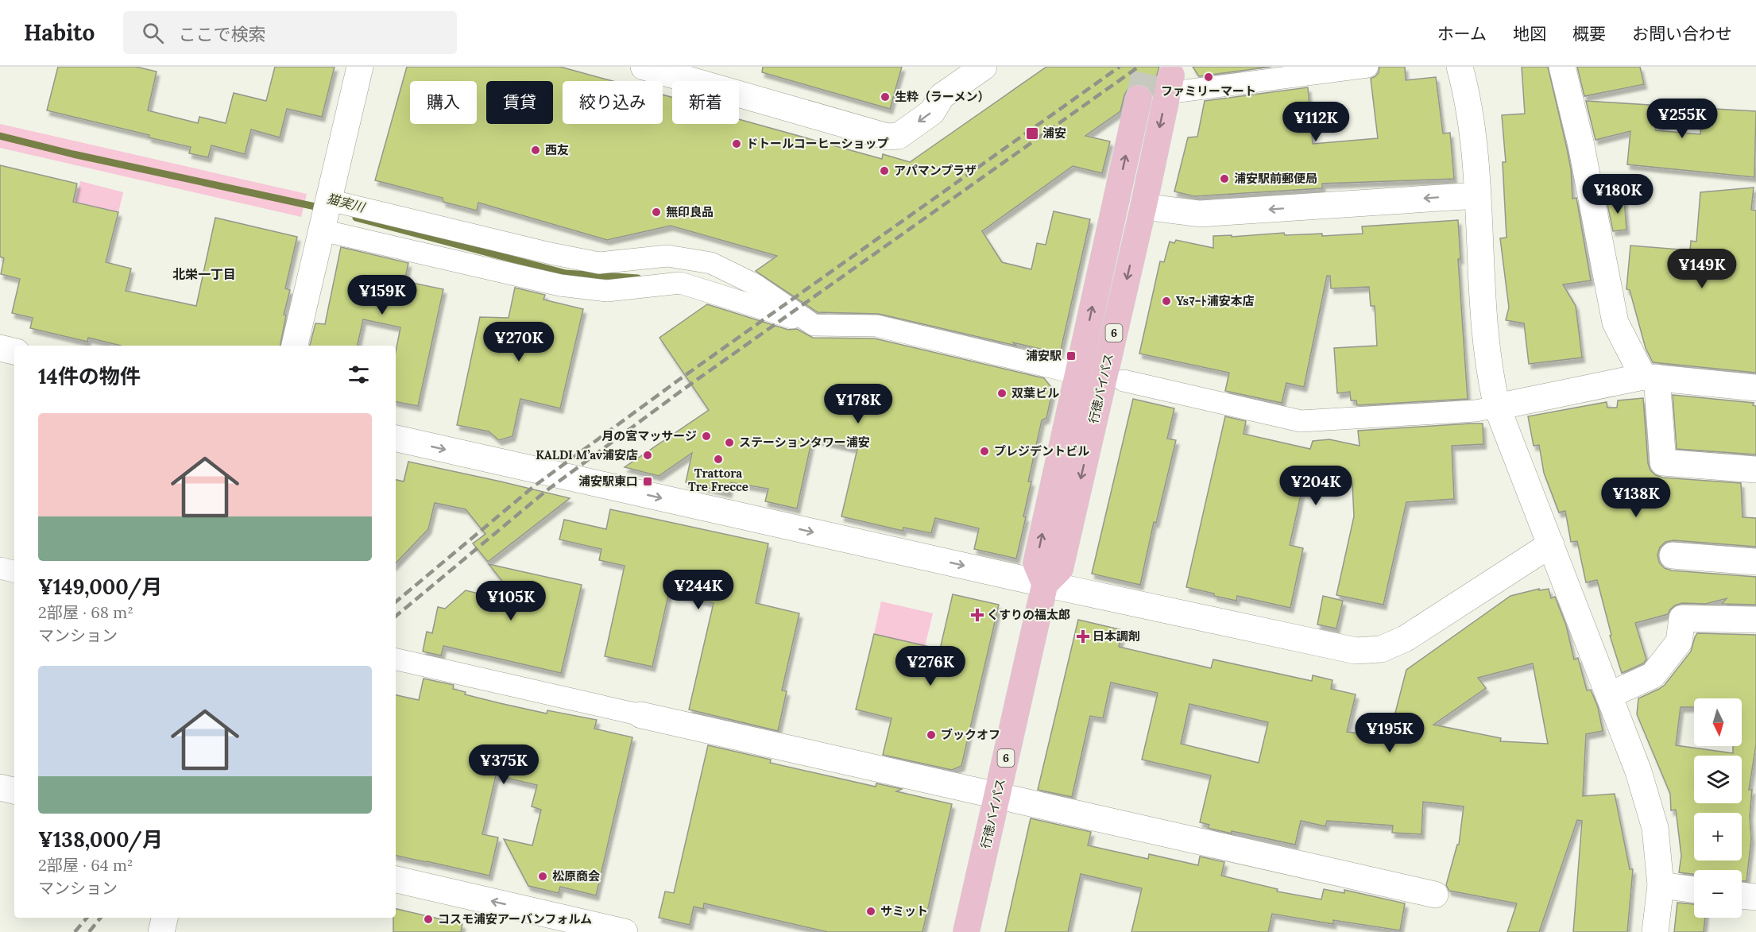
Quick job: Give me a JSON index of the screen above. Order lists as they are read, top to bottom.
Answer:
{
  "streets": {
    "main road": ["6", "行徳バイパス"]
  },
  "crossings": [
    ["6", "行徳バイパス"]
  ],
  "districts": ["北栄一丁目"],
  "water": ["猫実川"],
  "places": {
    "other": [
      "ファミリーマート",
      "生粋（ラーメン）",
      "ドトールコーヒーショップ",
      "西友",
      "アパマンプラザ",
      "浦安駅前郵便局",
      "無印良品",
      "Ysﾏｰﾄ浦安本店",
      "双葉ビル",
      "月の宮マッサージ",
      "ステーションタワー浦安",
      "プレジデントビル",
      "KALDI M’av浦安店",
      "Trattora Tre Frecce",
      "ブックオフ",
      "松原商会",
      "サミット",
      "コスモ浦安アーバンフォルム"
    ],
    "transit": ["浦安", "浦安駅", "浦安駅東口"],
    "health": ["くすりの福太郎", "日本調剤"]
  },
  "north": "bottom",
  "page": {
    "header": "Habito",
    "search": "ここで検索",
    "nav": [
      "ホーム",
      "地図",
      "概要",
      "お問い合わせ"
    ],
    "chip": [
      "購入",
      "賃貸",
      "絞り込み",
      "新着"
    ],
    "price": [
      "¥255K",
      "¥112K",
      "¥180K",
      "¥149K",
      "¥159K",
      "¥270K",
      "¥178K",
      "¥204K",
      "¥138K",
      "¥244K",
      "¥105K",
      "¥276K",
      "¥195K",
      "¥375K"
    ],
    "heading": "14件の物件",
    "list": [
      {
        "name": "¥149,000/月",
        "note": "2部屋 · 68 m² · マンション"
      },
      {
        "name": "¥138,000/月",
        "note": "2部屋 · 64 m² · マンション"
      }
    ],
    "map_buttons": ["+", "−"]
  }
}
